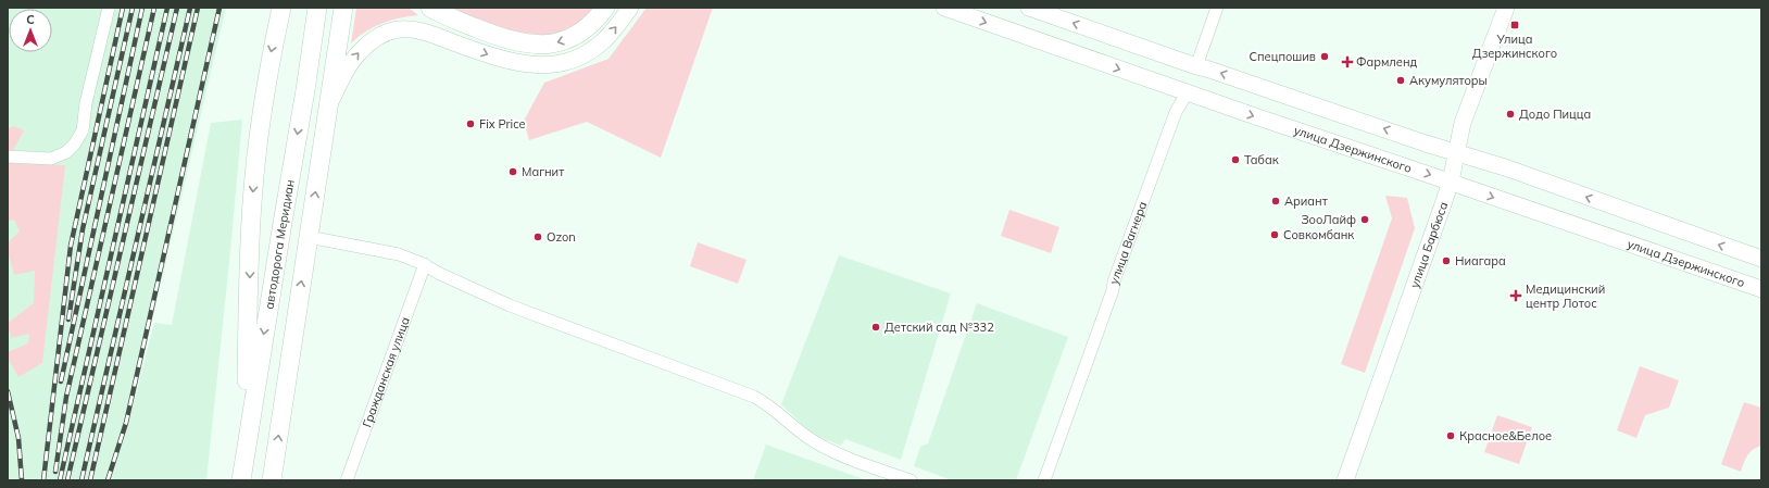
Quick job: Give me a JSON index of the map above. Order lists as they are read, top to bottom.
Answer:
{
  "streets": {
    "main road": [
      "улица Дзержинского",
      "автодорога Меридиан",
      "улица Вагнера",
      "улица Барбюса"
    ],
    "street": ["Гражданская улица"]
  },
  "crossings": [
    ["улица Дзержинского", "улица Вагнера"],
    ["улица Дзержинского", "улица Барбюса"]
  ],
  "places": {
    "transit": ["Улица Дзержинского"],
    "other": [
      "Спецпошив",
      "Акумуляторы",
      "Додо Пицца",
      "Fix Price",
      "Табак",
      "Магнит",
      "Ариант",
      "ЗооЛайф",
      "Совкомбанк",
      "Ozon",
      "Ниагара",
      "Детский cад №332",
      "Красное&Белое"
    ],
    "health": ["Фармленд", "Медицинский центр Лотос"]
  },
  "north": "top"
}
